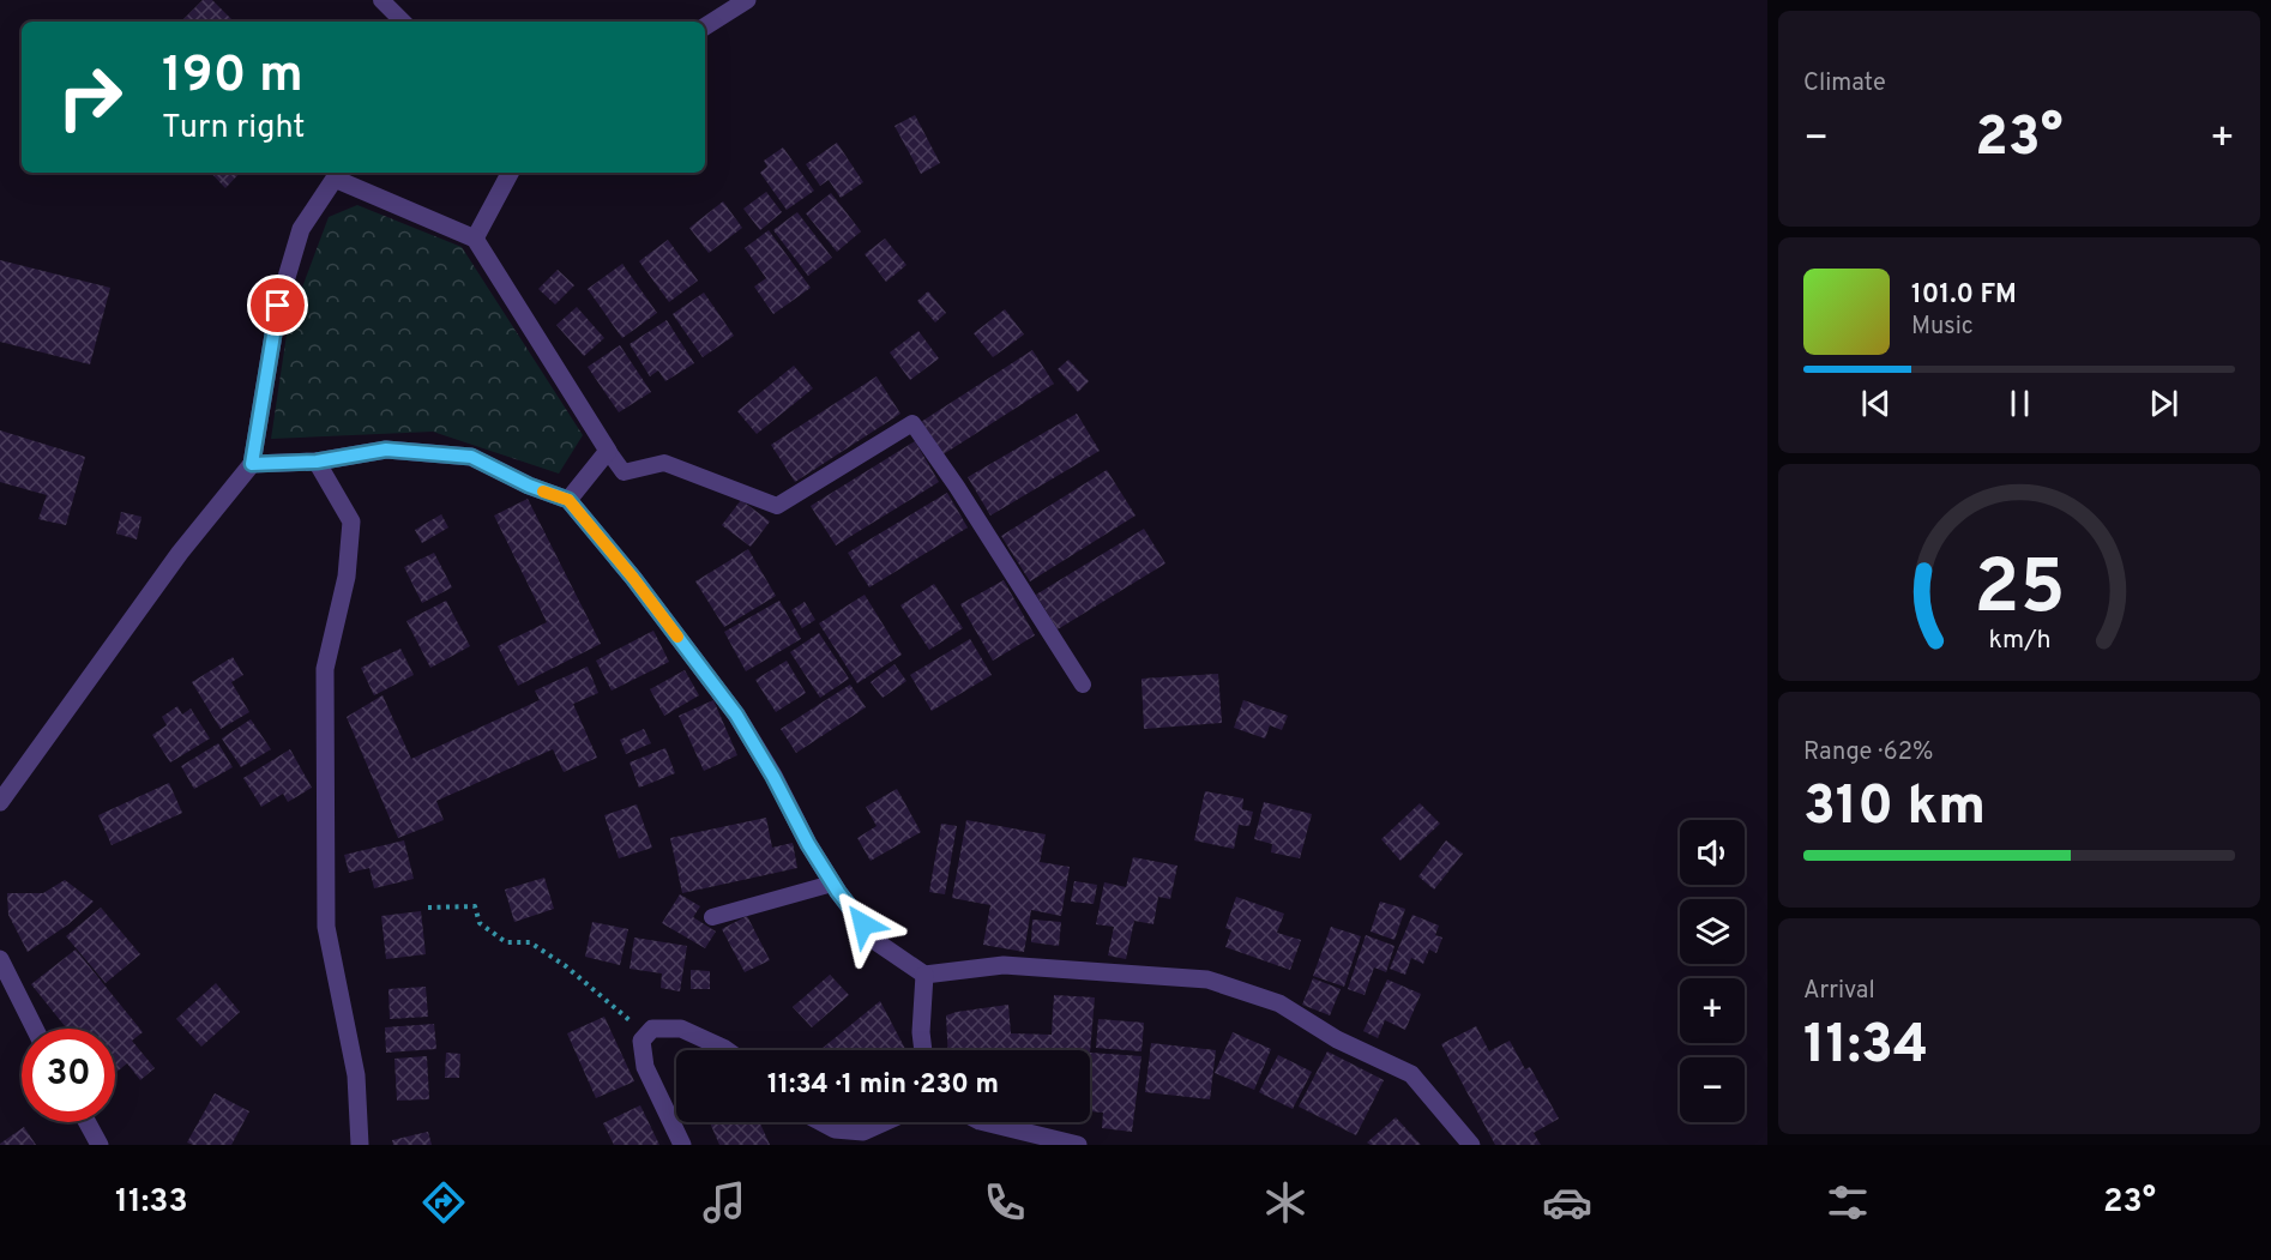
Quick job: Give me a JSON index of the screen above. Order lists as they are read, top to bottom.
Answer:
{
  "page": {
    "tile": [
      "Climate",
      ["Range · 62%", "310 km"],
      ["Arrival", "11:34"]
    ],
    "turn": ["190 m", "Turn right"],
    "heat": ["−", "23°", "+"],
    "song": ["101.0 FM", "Music"],
    "map_buttons": ["+", "−"],
    "limit": "30",
    "trip": "11:34 · 1 min · 230 m",
    "tabs": ["11:33", "23°"],
    "gauge": ["25", "km/h"]
  }
}
